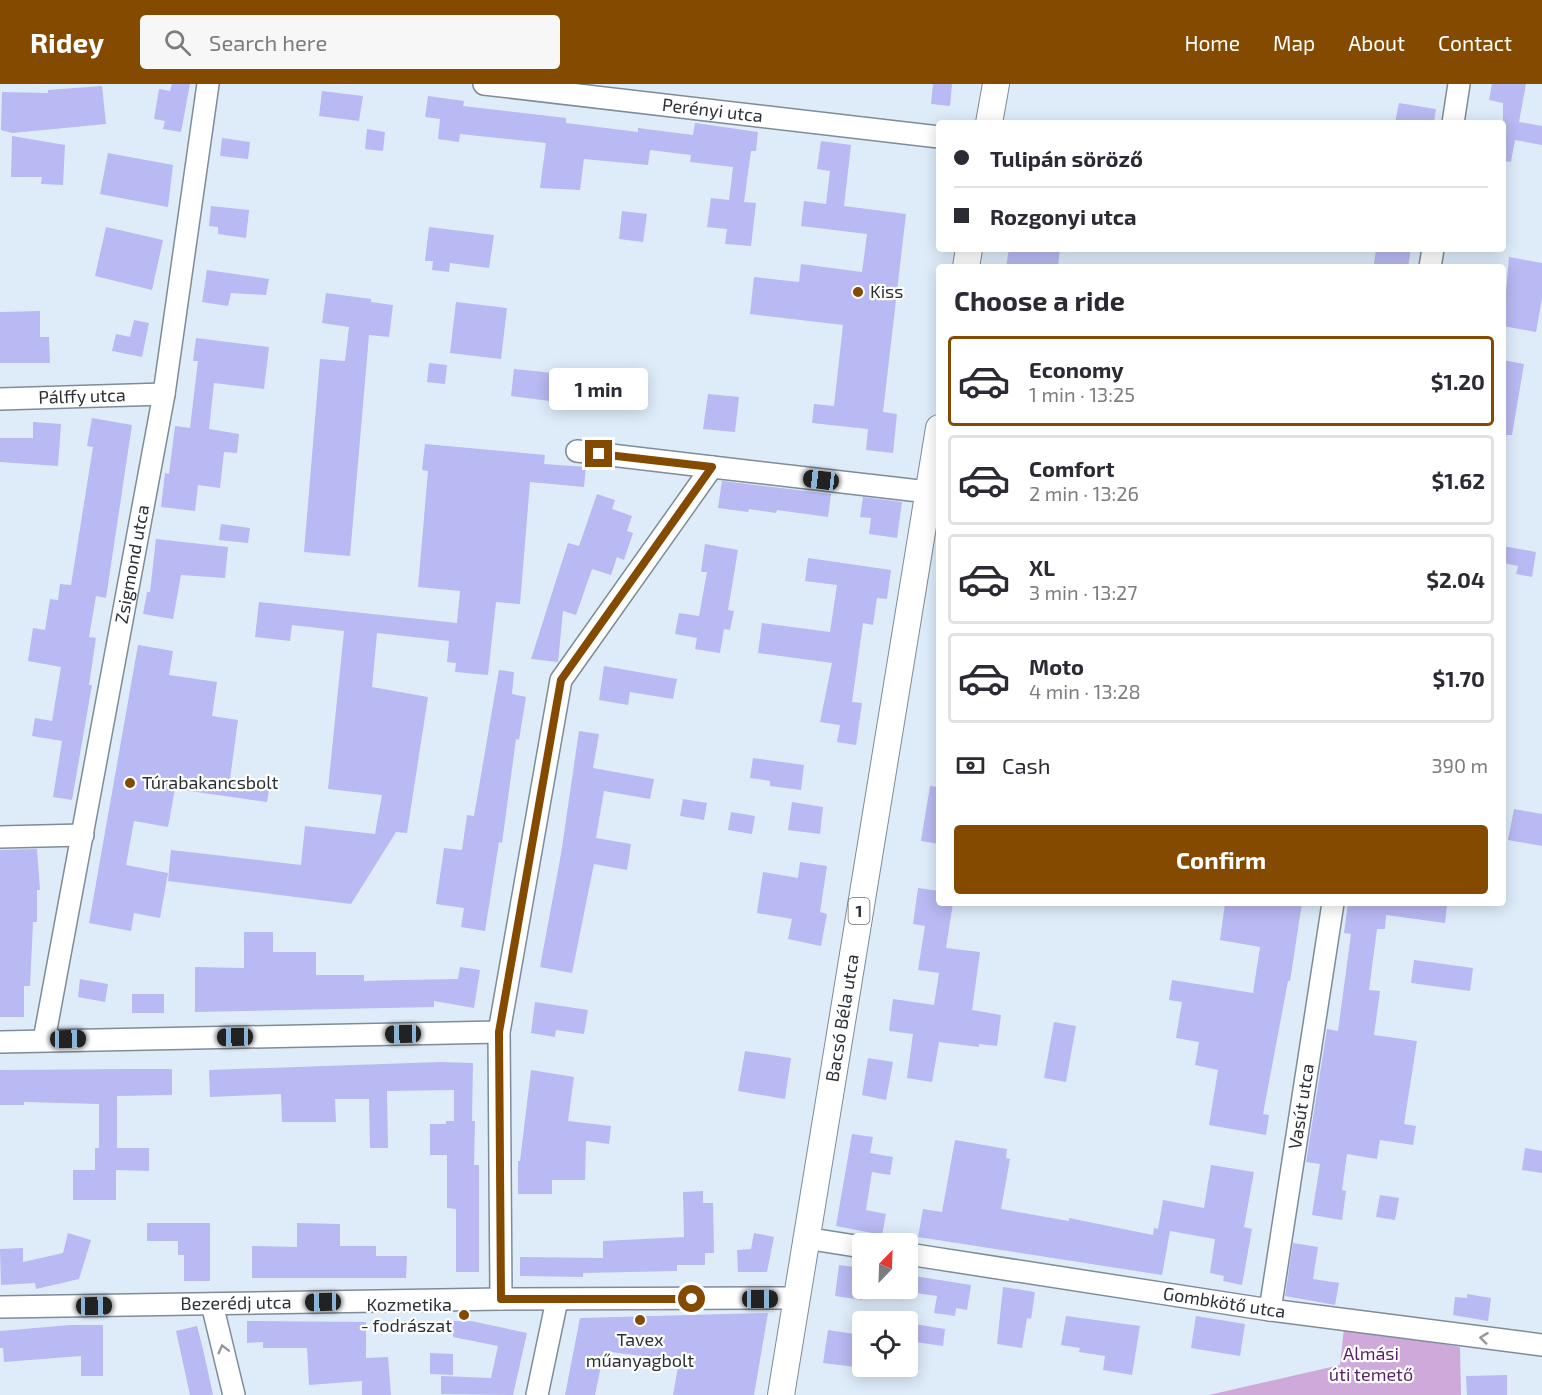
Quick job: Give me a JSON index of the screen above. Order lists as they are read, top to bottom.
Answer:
{
  "streets": {
    "main road": ["1", "Bacsó Béla utca"],
    "street": [
      "Perényi utca",
      "Pálffy utca",
      "Zsigmond utca",
      "Vasút utca",
      "Gombkötő utca",
      "Bezerédj utca"
    ]
  },
  "crossings": [
    ["Pálffy utca", "Zsigmond utca"],
    ["Bacsó Béla utca", "Bezerédj utca"],
    ["Vasút utca", "Gombkötő utca"]
  ],
  "one_way": ["Gombkötő utca"],
  "parks": ["Almási úti temető"],
  "places": [
    "Kiss",
    "Túrabakancsbolt",
    "Kozmetika - fodrászat",
    "Tavex műanyagbolt"
  ],
  "north": "top right",
  "page": {
    "header": "Ridey",
    "search": "Search here",
    "nav": [
      "Home",
      "Map",
      "About",
      "Contact"
    ],
    "banner": ["Tulipán söröző", "Rozgonyi utca"],
    "heading": "Choose a ride",
    "list": [
      {
        "name": "Economy",
        "note": "1 min · 13:25",
        "value": "$1.20"
      },
      {
        "name": "Comfort",
        "note": "2 min · 13:26",
        "value": "$1.62"
      },
      {
        "name": "XL",
        "note": "3 min · 13:27",
        "value": "$2.04"
      },
      {
        "name": "Moto",
        "note": "4 min · 13:28",
        "value": "$1.70"
      }
    ],
    "bubble": "1 min",
    "pay": ["Cash", "390 m"],
    "buttons": "Confirm"
  }
}
